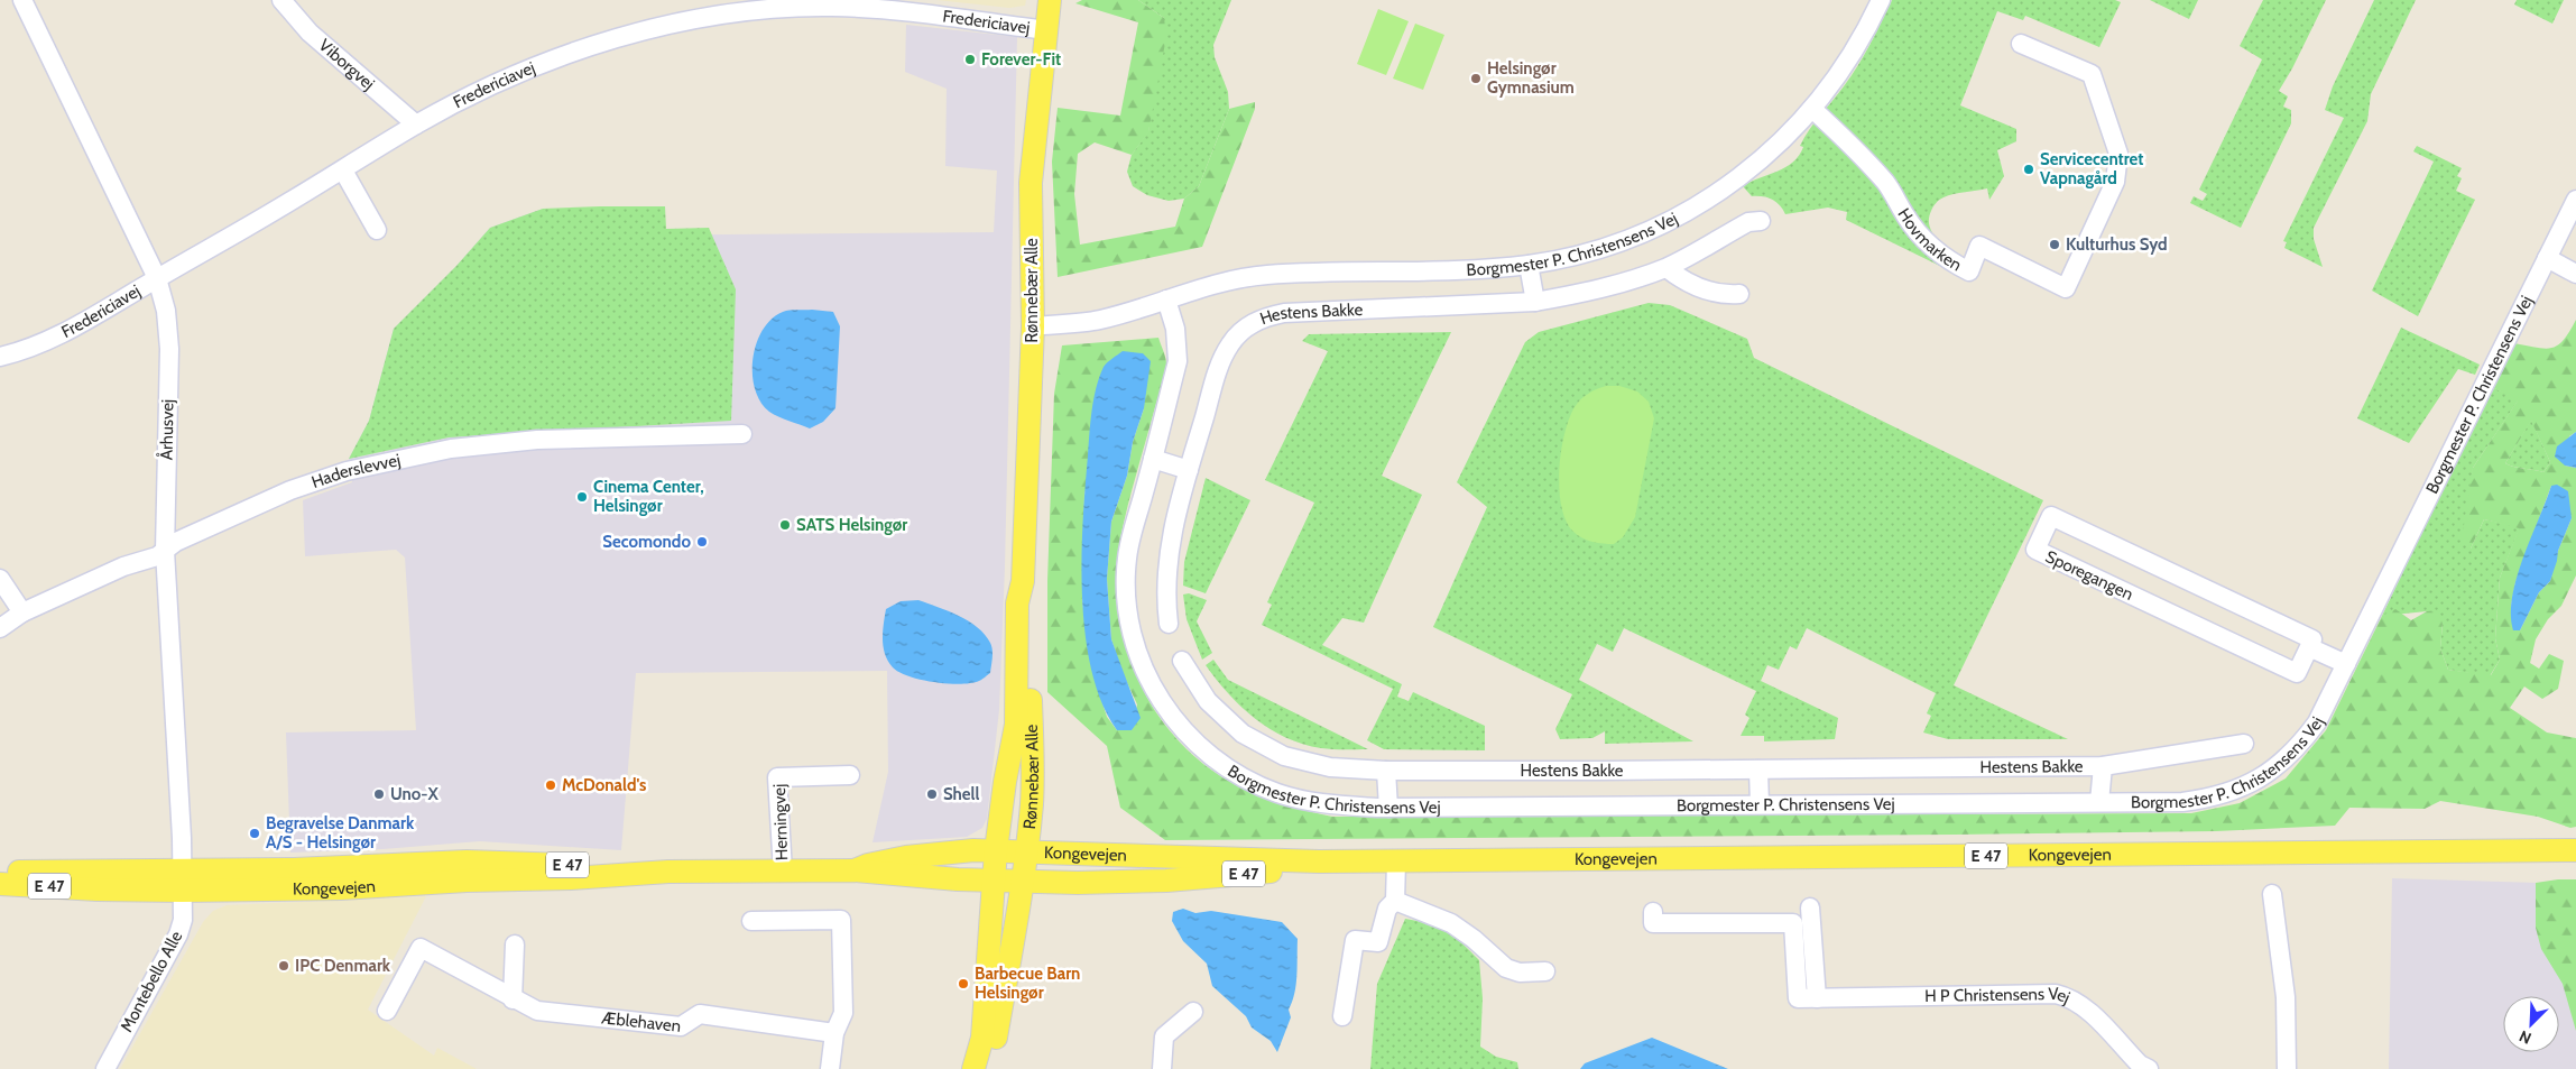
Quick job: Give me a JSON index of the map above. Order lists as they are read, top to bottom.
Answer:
{
  "streets": {
    "main road": ["Rønnebær Alle", "Kongevejen", "E 47"],
    "street": [
      "Fredericiavej",
      "Viborgvej",
      "Hovmarken",
      "Borgmester P. Christensens Vej",
      "Hestens Bakke",
      "Århusvej",
      "Haderslevvej",
      "Sporegangen",
      "Herningvej",
      "Montebello Alle",
      "H P Christensens Vej",
      "Æblehaven"
    ]
  },
  "crossings": [
    ["Fredericiavej", "Viborgvej"],
    ["Fredericiavej", "Rønnebær Alle"],
    ["Fredericiavej", "Århusvej"],
    ["Hovmarken", "Borgmester P. Christensens Vej"],
    ["Borgmester P. Christensens Vej", "Rønnebær Alle"],
    ["Borgmester P. Christensens Vej", "Hestens Bakke"],
    ["Borgmester P. Christensens Vej", "Sporegangen"],
    ["Rønnebær Alle", "Kongevejen"],
    ["Århusvej", "Haderslevvej"],
    ["Århusvej", "Kongevejen"],
    ["Århusvej", "Montebello Alle"],
    ["Herningvej", "Kongevejen"],
    ["Kongevejen", "Montebello Alle"]
  ],
  "places": [
    "Forever-Fit",
    "Helsingør Gymnasium",
    "Servicecentret Vapnagård",
    "Kulturhus Syd",
    "Cinema Center, Helsingør",
    "SATS Helsingør",
    "Secomondo",
    "McDonald's",
    "Uno-X",
    "Shell",
    "Begravelse Danmark A/S - Helsingør",
    "IPC Denmark",
    "Barbecue Barn Helsingør"
  ],
  "north": "bottom left"
}
